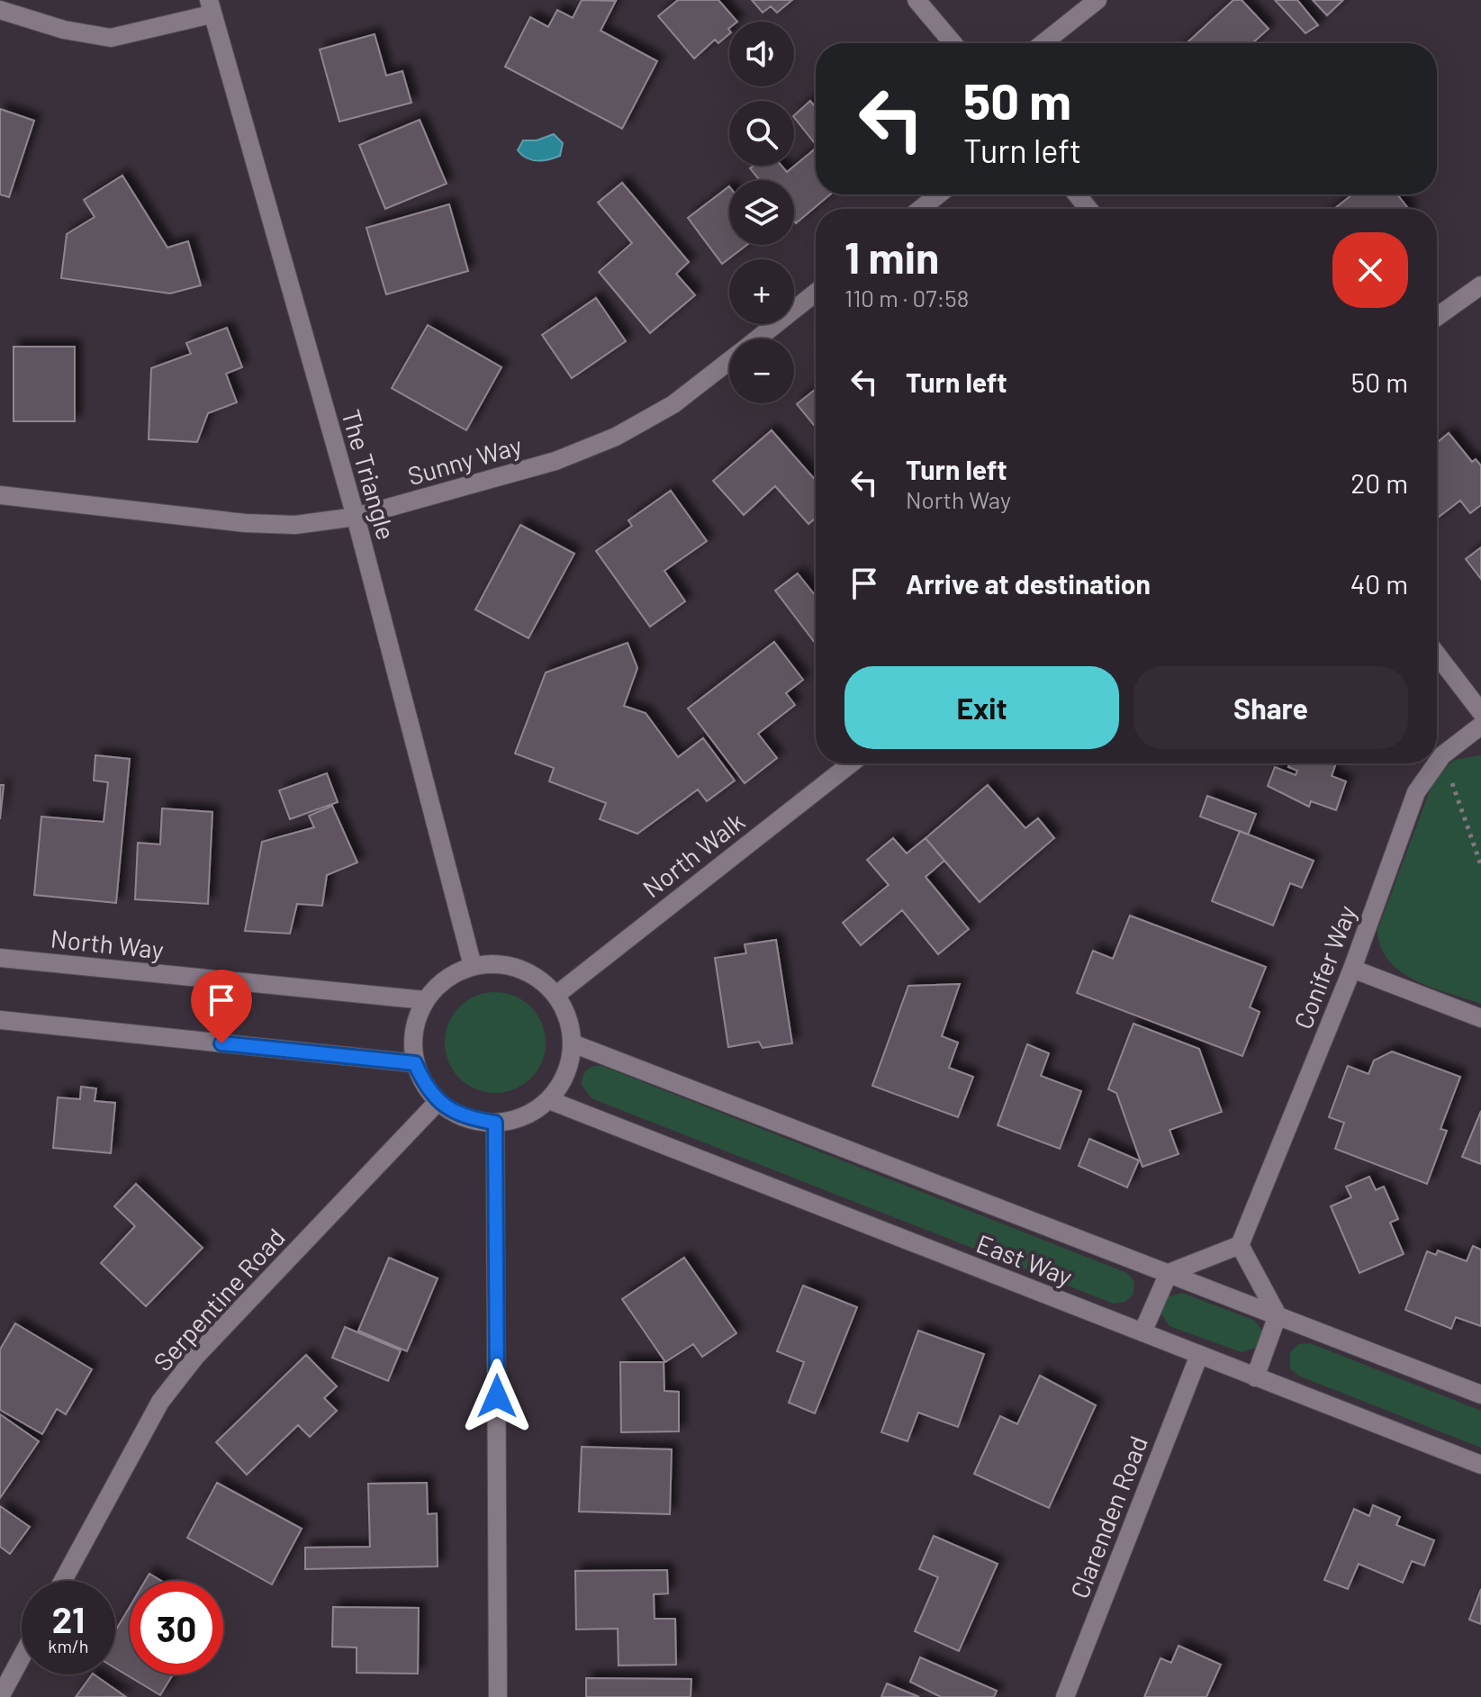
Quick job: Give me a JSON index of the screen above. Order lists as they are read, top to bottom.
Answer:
{
  "streets": {
    "street": [
      "Sunny Way",
      "The Triangle",
      "North Walk",
      "North Way",
      "Conifer Way",
      "East Way",
      "Serpentine Road",
      "Clarenden Road"
    ]
  },
  "crossings": [
    ["Sunny Way", "The Triangle"],
    ["The Triangle", "North Walk"],
    ["The Triangle", "North Way"],
    ["The Triangle", "East Way"],
    ["The Triangle", "Serpentine Road"],
    ["North Walk", "North Way"],
    ["North Walk", "East Way"],
    ["North Walk", "Serpentine Road"],
    ["North Way", "East Way"],
    ["North Way", "Serpentine Road"],
    ["East Way", "Serpentine Road"],
    ["East Way", "Clarenden Road"]
  ],
  "page": {
    "map_buttons": ["+", "−"],
    "turn": ["50 m", "Turn left"],
    "heading": ["1 min", "110 m · 07:58"],
    "list": [
      {
        "name": "Turn left",
        "value": "50 m"
      },
      {
        "name": "Turn left",
        "note": "North Way",
        "value": "20 m"
      },
      {
        "name": "Arrive at destination",
        "value": "40 m"
      }
    ],
    "buttons": ["Exit", "Share"],
    "speed": "21 km/h",
    "limit": "30"
  }
}
